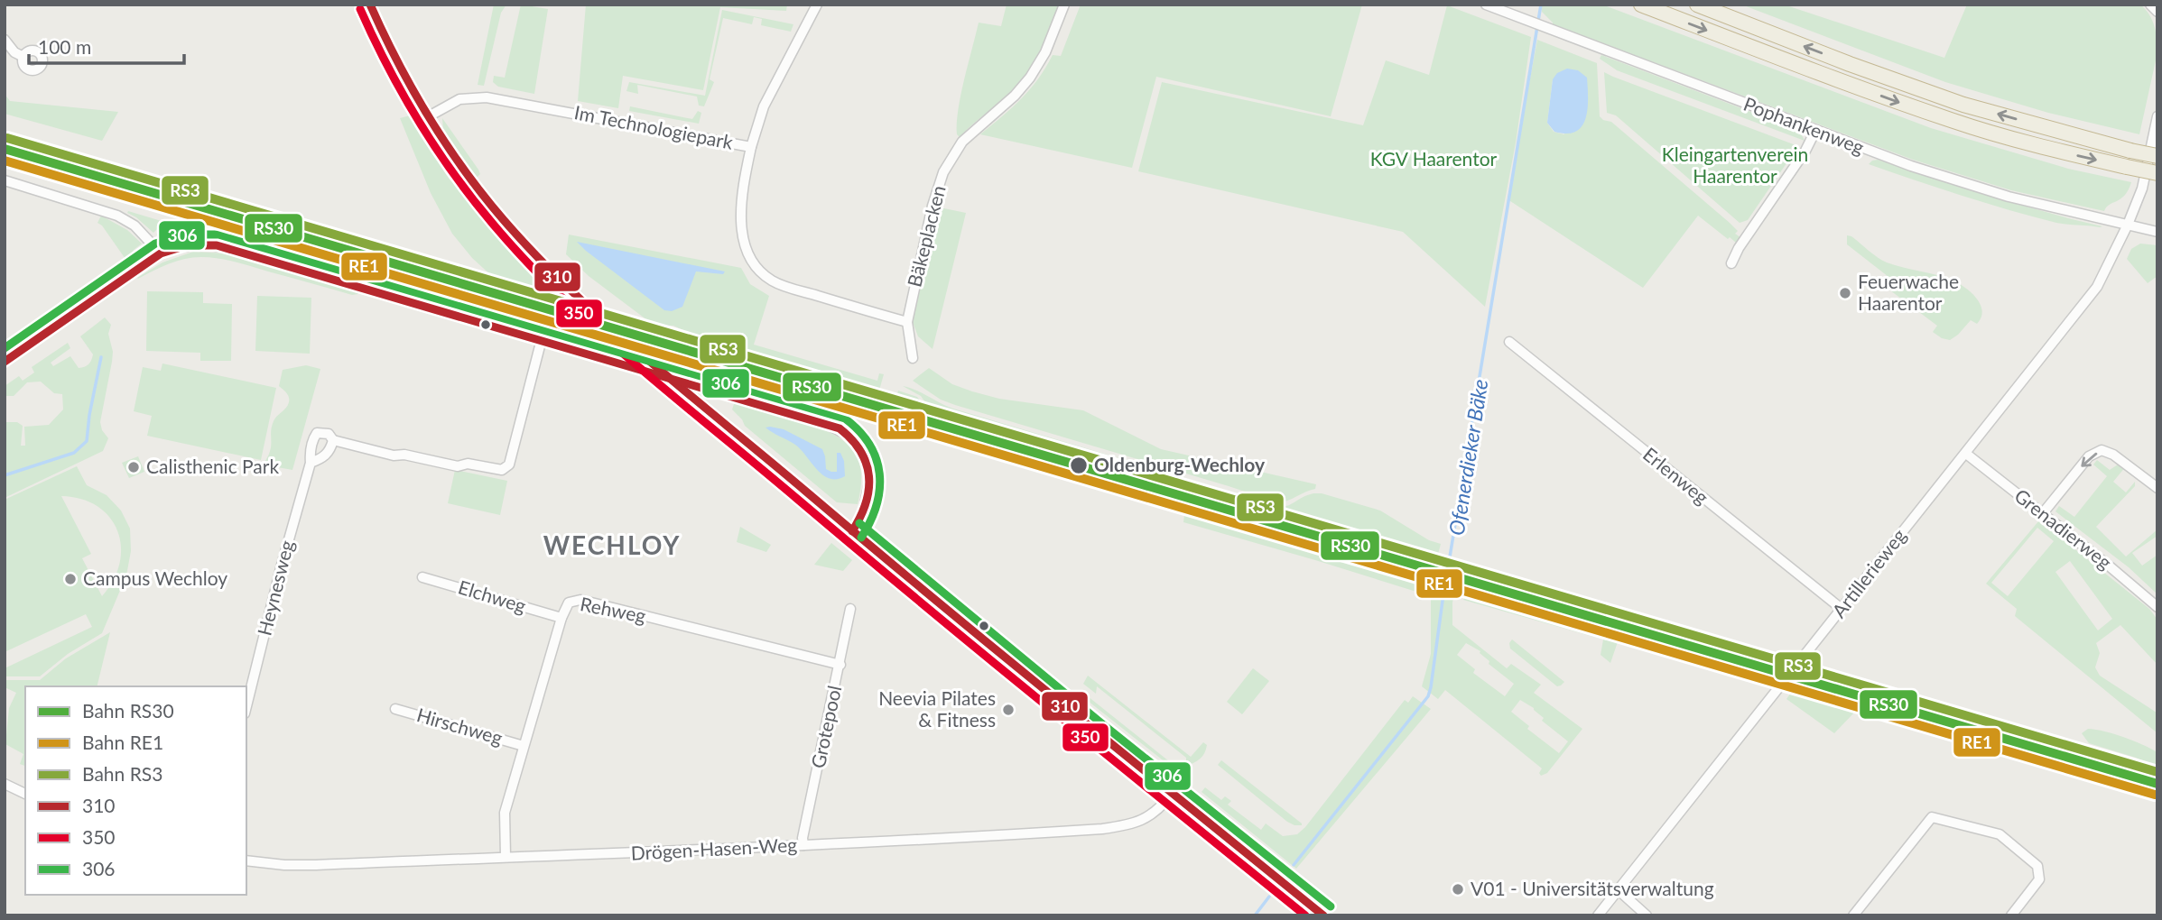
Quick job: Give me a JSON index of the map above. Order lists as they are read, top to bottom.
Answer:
{
  "streets": {
    "street": [
      "Pophankenweg",
      "Im Technologiepark",
      "Bäkeplacken",
      "Erlenweg",
      "Grenadierweg",
      "Artillerieweg",
      "Heynesweg",
      "Elchweg",
      "Rehweg",
      "Hirschweg",
      "Grotepool",
      "Drögen-Hasen-Weg"
    ]
  },
  "crossings": [
    ["Pophankenweg", "Artillerieweg"],
    ["Im Technologiepark", "Bäkeplacken"],
    ["Erlenweg", "Artillerieweg"],
    ["Grenadierweg", "Artillerieweg"],
    ["Elchweg", "Rehweg"],
    ["Rehweg", "Hirschweg"],
    ["Rehweg", "Grotepool"],
    ["Rehweg", "Drögen-Hasen-Weg"],
    ["Grotepool", "Drögen-Hasen-Weg"]
  ],
  "districts": ["WECHLOY"],
  "water": ["Ofenerdieker Bäke"],
  "parks": ["Kleingartenverein Haarentor", "KGV Haarentor"],
  "places": [
    "Feuerwache Haarentor",
    "Oldenburg-Wechloy",
    "Calisthenic Park",
    "Campus Wechloy",
    "Neevia Pilates & Fitness",
    "V01 - Universitätsverwaltung"
  ],
  "lines": [
    "transit line 310",
    "transit line 350",
    "rail line RS3",
    "rail line RS30",
    "rail line RE1",
    "transit line 306"
  ],
  "legend": [
    "Bahn RS30",
    "Bahn RE1",
    "Bahn RS3",
    "310",
    "350",
    "306"
  ],
  "scale_bar": "100 m"
}
